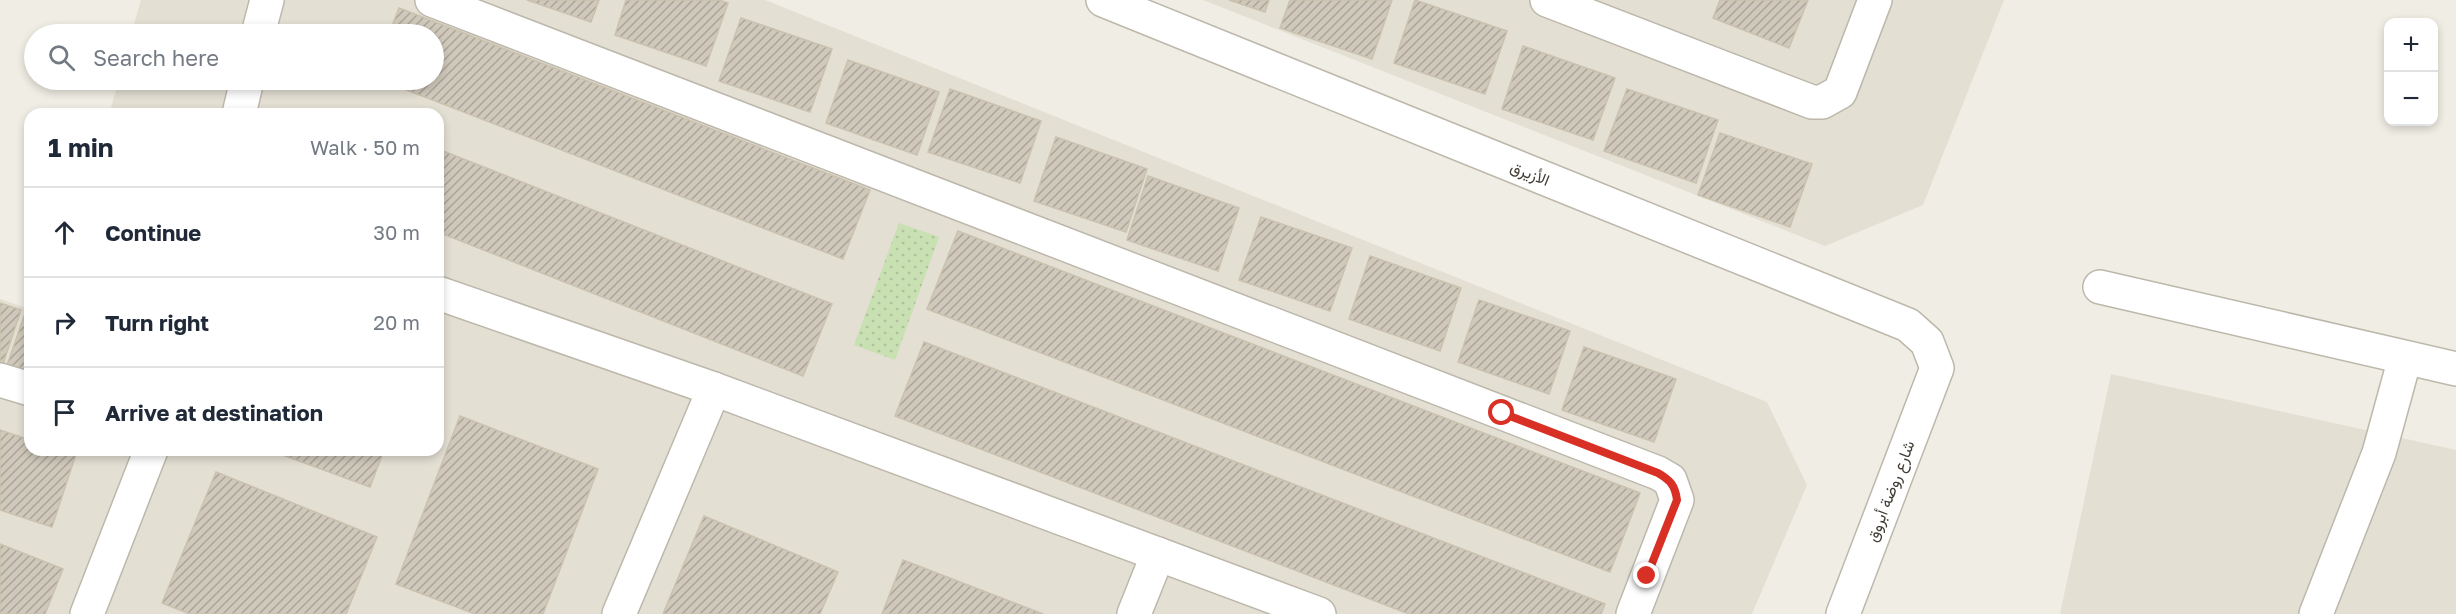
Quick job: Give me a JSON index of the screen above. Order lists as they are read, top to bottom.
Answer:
{
  "streets": {
    "street": ["الأزيرق", "شارع روضة أبروق"]
  },
  "crossings": [
    ["الأزيرق", "شارع روضة أبروق"]
  ],
  "page": {
    "map_buttons": ["+", "−"],
    "search": "Search here",
    "heading": ["1 min", "Walk · 50 m"],
    "list": [
      ["Continue", "30 m"],
      ["Turn right", "20 m"],
      "Arrive at destination"
    ]
  }
}
